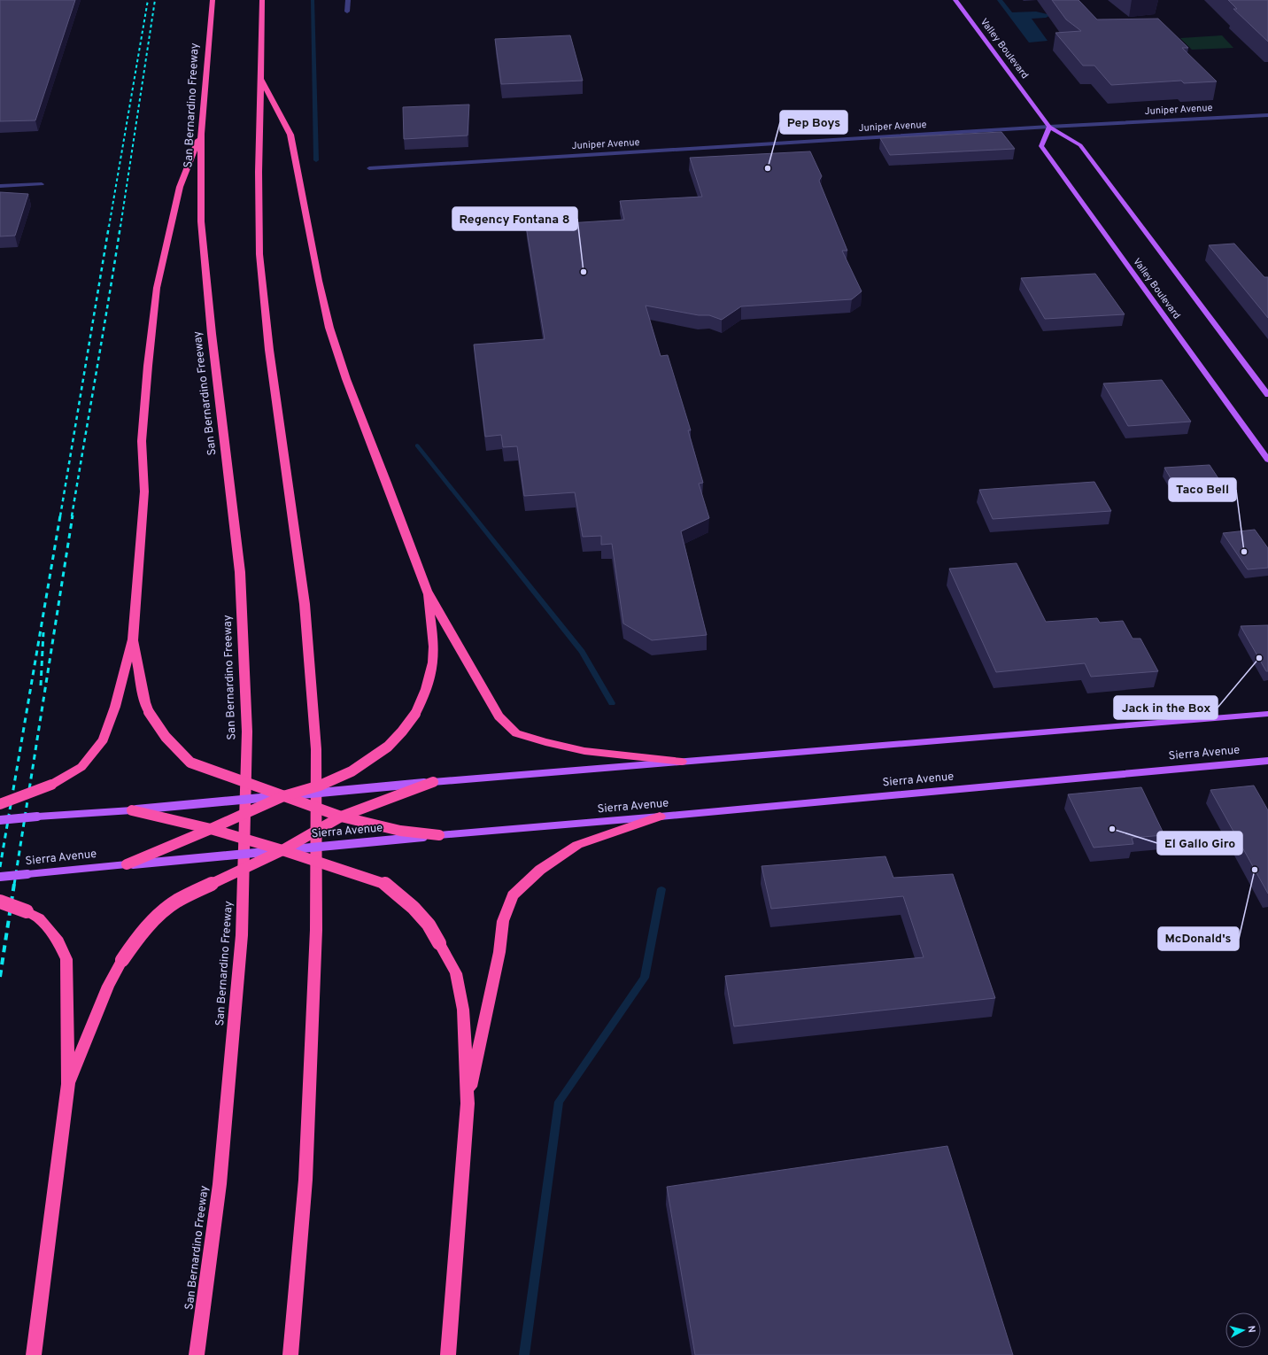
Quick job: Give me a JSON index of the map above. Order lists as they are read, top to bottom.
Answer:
{
  "streets": {
    "highway": ["San Bernardino Freeway"],
    "main road": ["Valley Boulevard", "Sierra Avenue"],
    "street": ["Juniper Avenue"]
  },
  "crossings": [
    ["Valley Boulevard", "Juniper Avenue"]
  ],
  "places": [
    "Pep Boys",
    "Regency Fontana 8",
    "Taco Bell",
    "Jack in the Box",
    "El Gallo Giro",
    "McDonald's"
  ],
  "north": "right"
}
